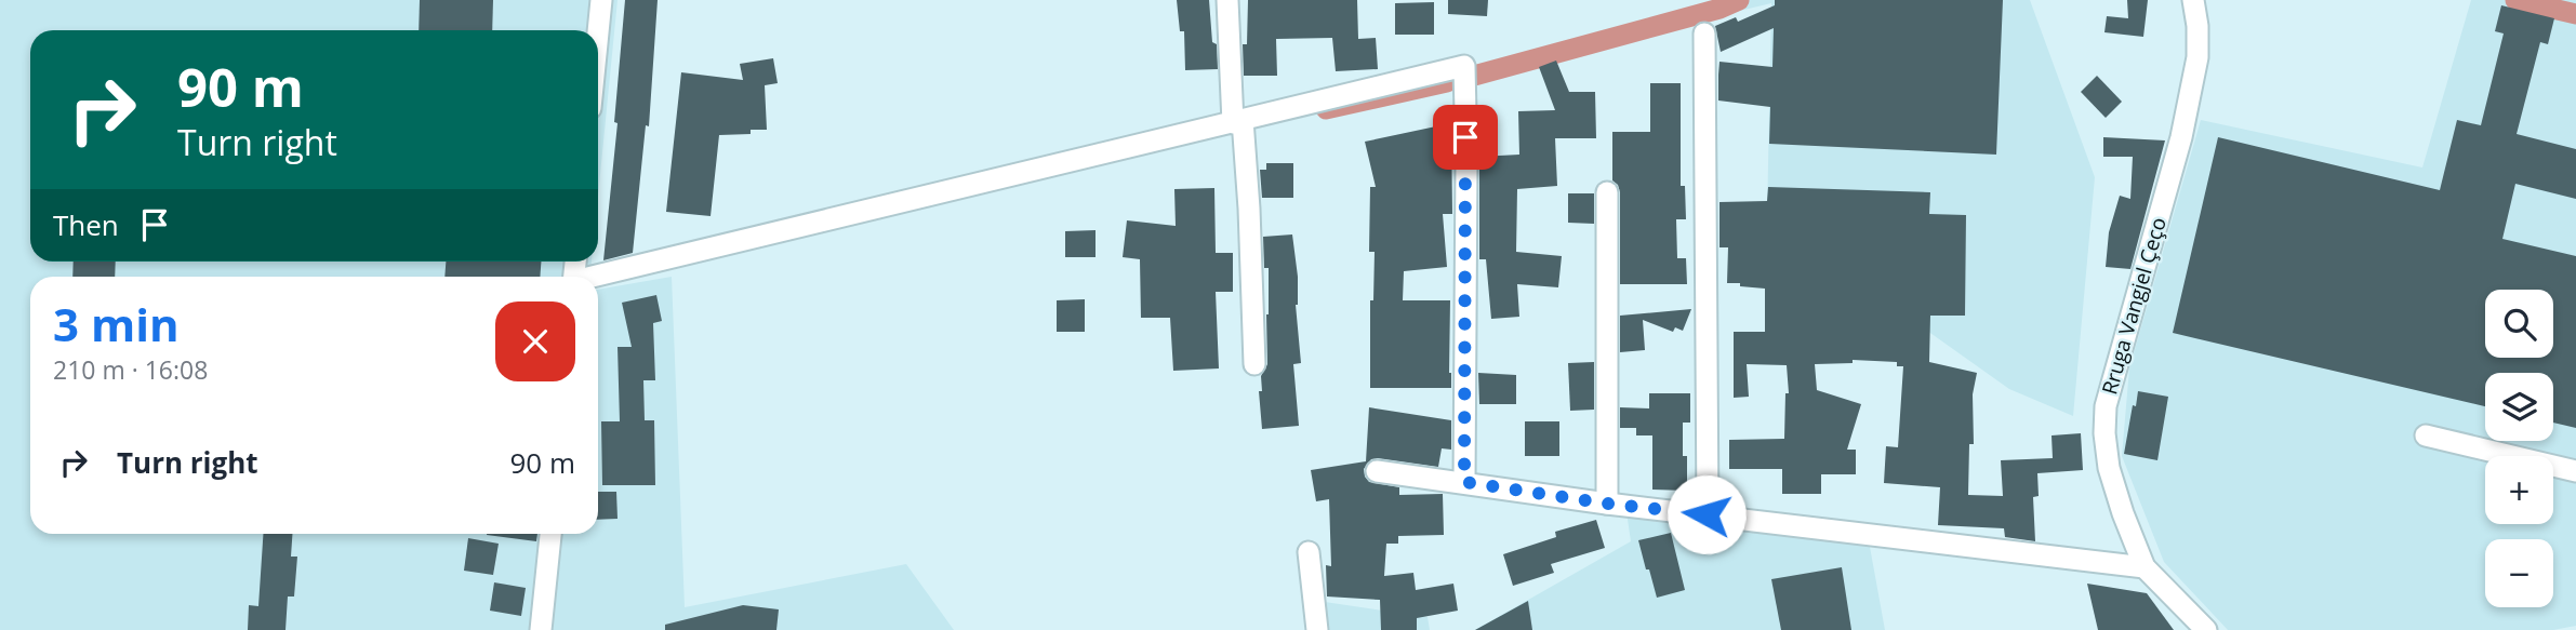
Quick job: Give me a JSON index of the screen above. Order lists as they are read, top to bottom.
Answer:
{
  "streets": {
    "street": ["Rruga Vangjel Çeço"]
  },
  "page": {
    "turn": ["90 m", "Turn right"],
    "then": "Then",
    "heading": ["3 min", "210 m · 16:08"],
    "map_buttons": ["+", "−"],
    "list": [
      {
        "name": "Turn right",
        "value": "90 m"
      }
    ]
  }
}
